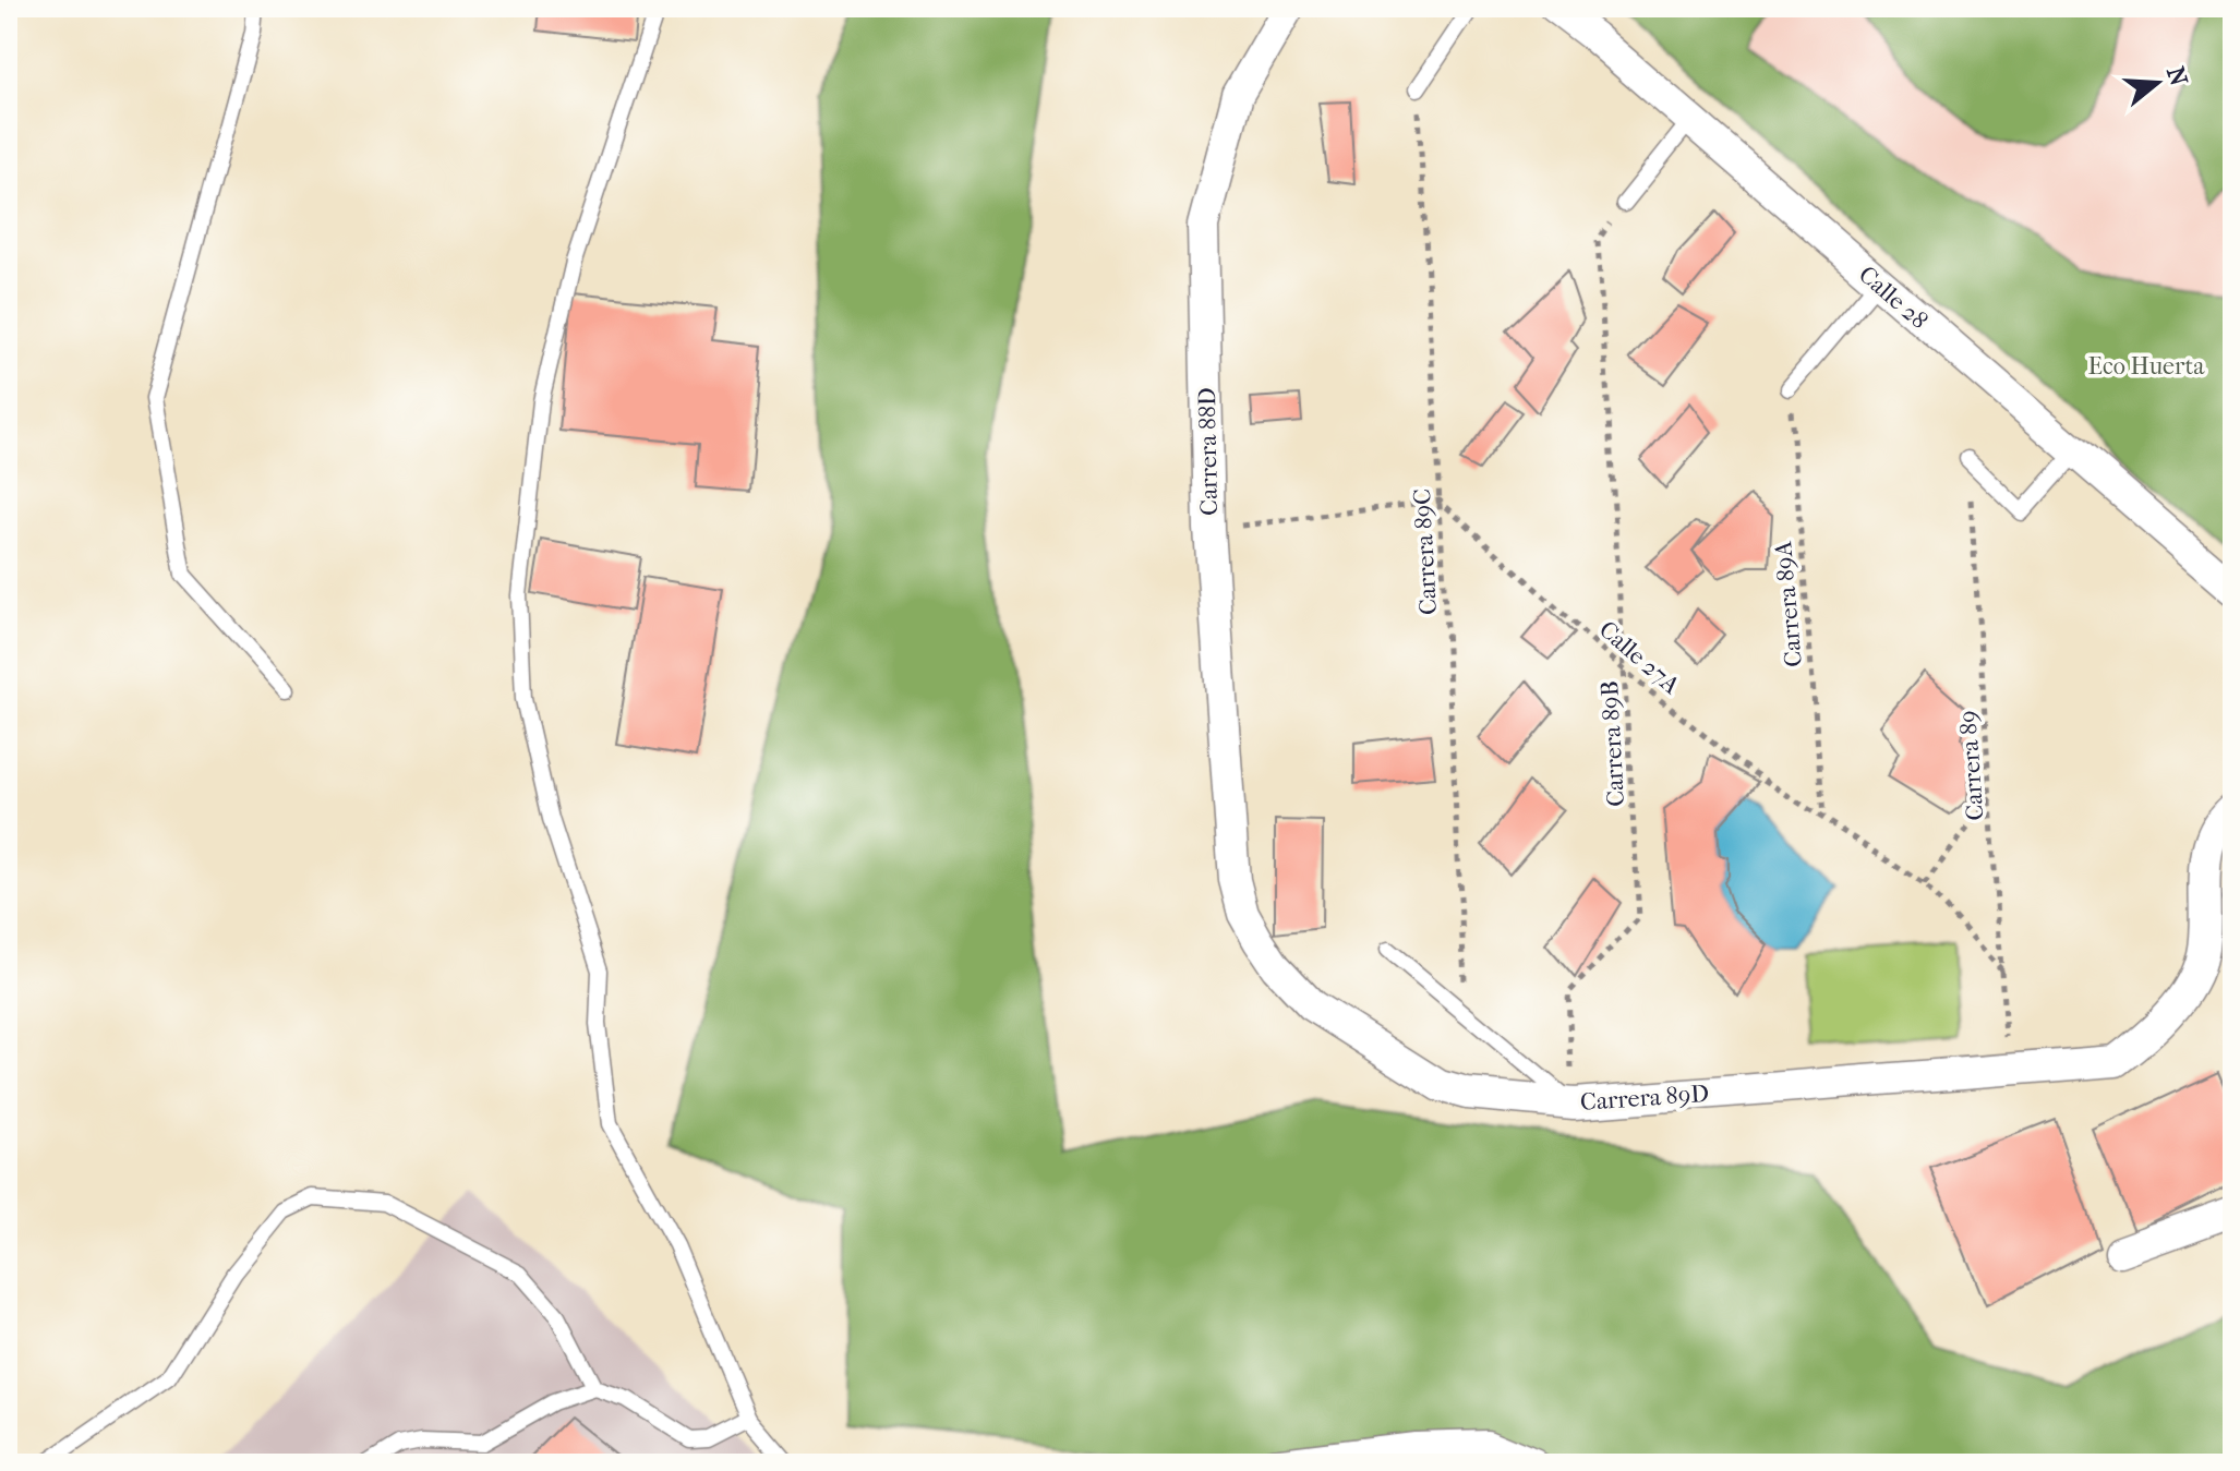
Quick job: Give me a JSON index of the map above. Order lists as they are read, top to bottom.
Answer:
{
  "streets": {
    "street": ["Calle 28", "Carrera 88D", "Carrera 89D"],
    "path": [
      "Carrera 89C",
      "Carrera 89A",
      "Calle 27A",
      "Carrera 89B",
      "Carrera 89"
    ]
  },
  "crossings": [
    ["Carrera 88D", "Carrera 89D"],
    ["Carrera 89C", "Calle 27A"],
    ["Carrera 89A", "Calle 27A"],
    ["Calle 27A", "Carrera 89B"],
    ["Calle 27A", "Carrera 89"],
    ["Carrera 89B", "Carrera 89D"],
    ["Carrera 89", "Carrera 89D"]
  ],
  "parks": ["Eco Huerta"],
  "north": "right"
}
